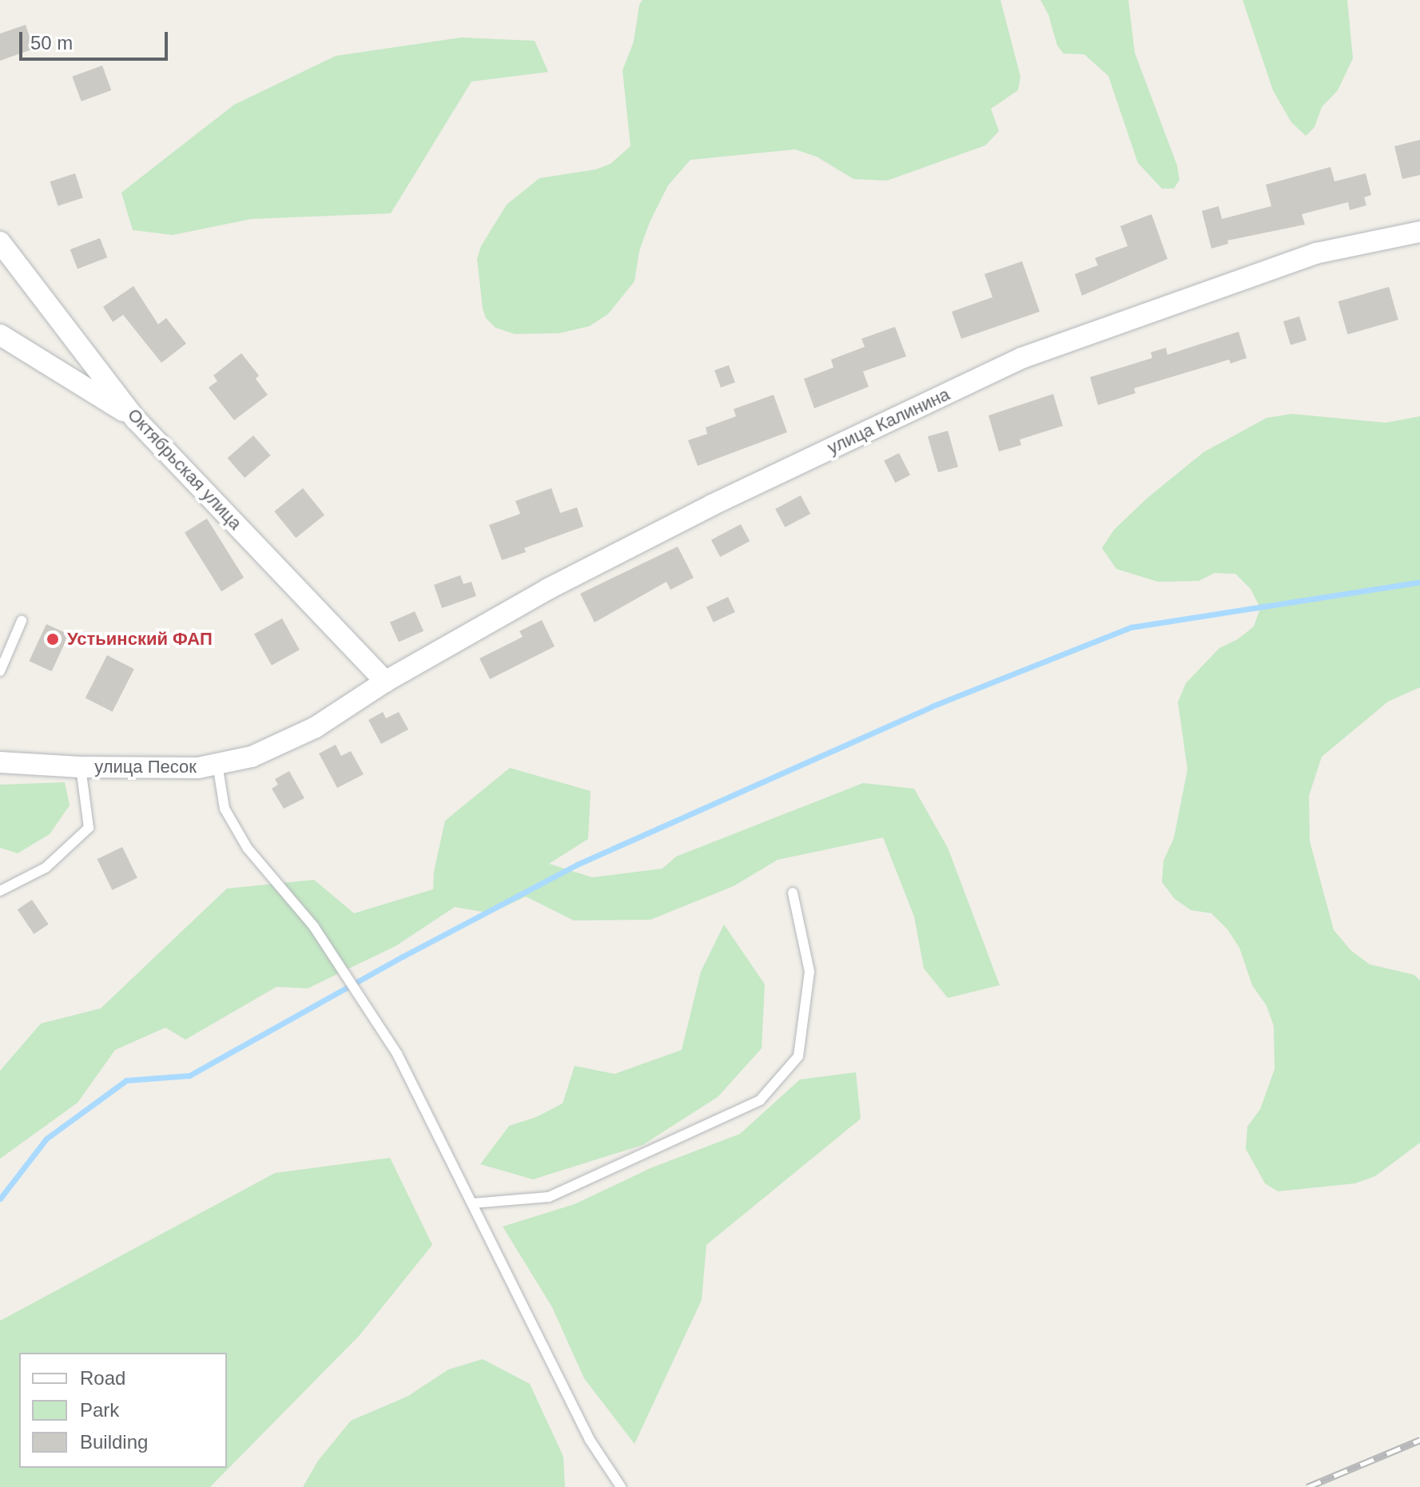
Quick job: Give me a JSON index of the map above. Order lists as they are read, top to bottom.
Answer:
{
  "streets": {
    "street": ["улица Калинина", "Октябрьская улица", "улица Песок"]
  },
  "crossings": [
    ["улица Калинина", "Октябрьская улица"],
    ["улица Калинина", "улица Песок"],
    ["Октябрьская улица", "улица Песок"]
  ],
  "places": ["Устьинский ФАП"],
  "legend": ["Road", "Park", "Building"],
  "scale_bar": "50 m"
}
